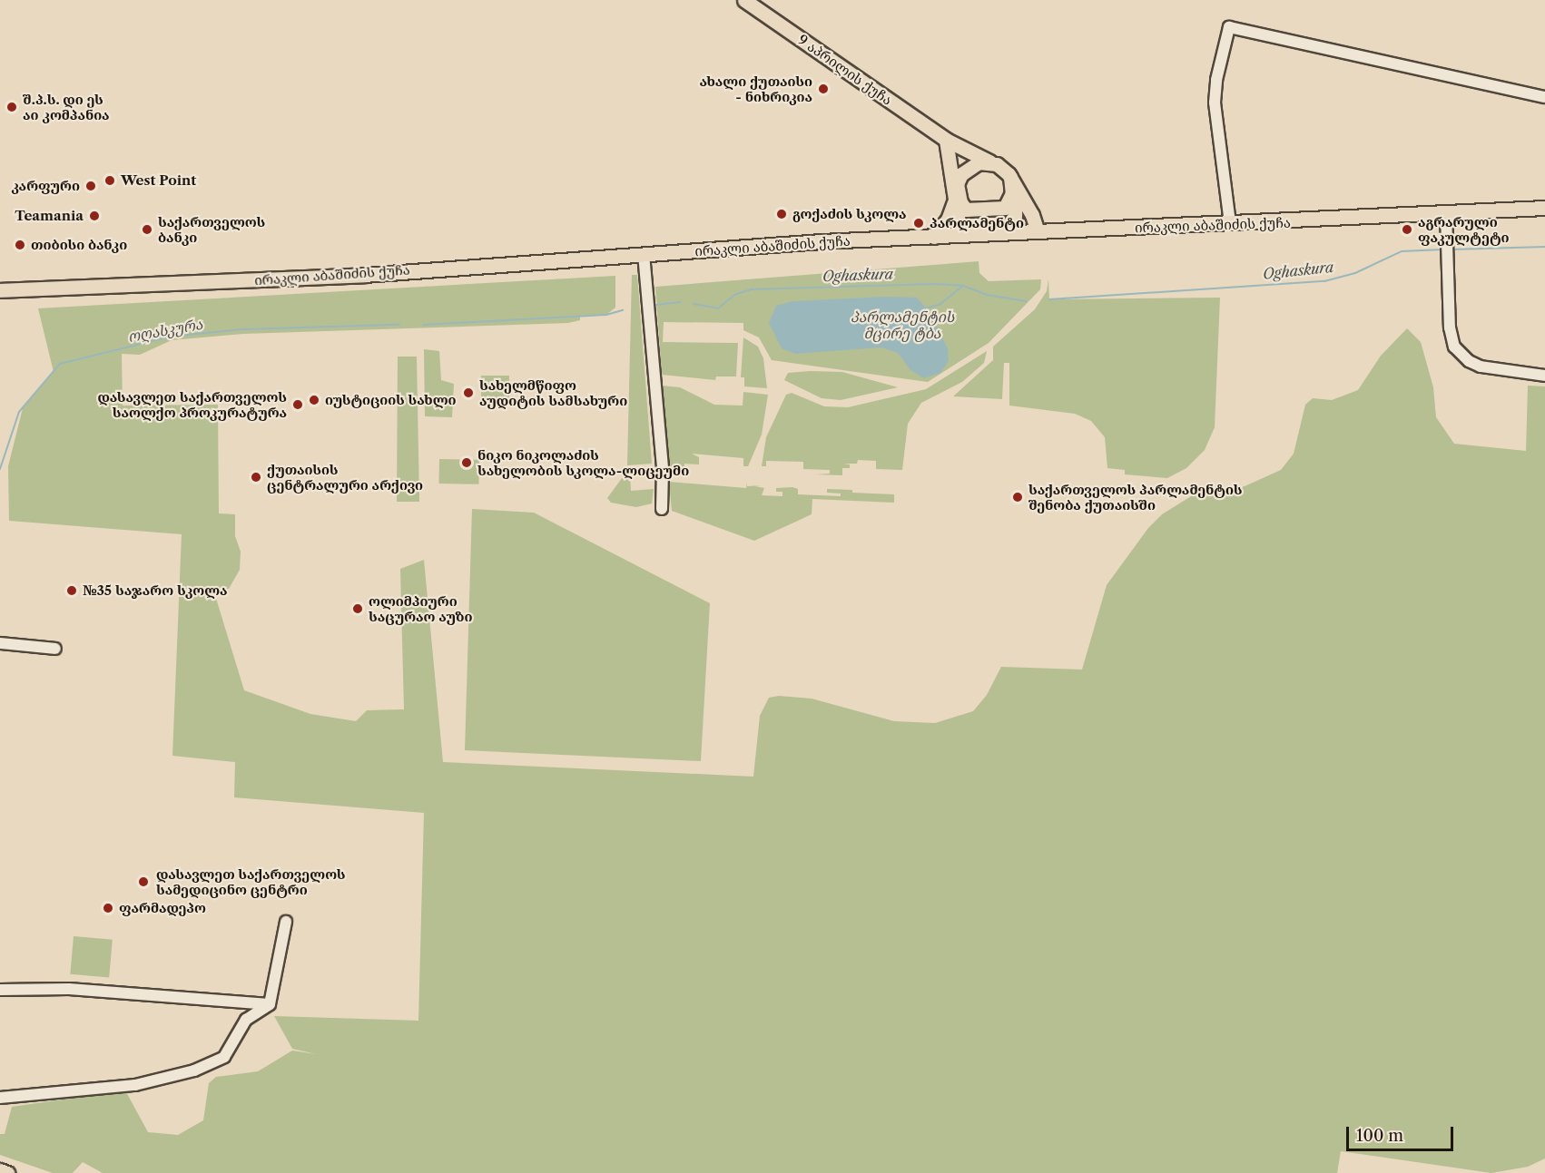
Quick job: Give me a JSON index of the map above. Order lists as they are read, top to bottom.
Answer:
{
  "streets": {
    "main road": ["9 აპრილის ქუჩა", "ირაკლი აბაშიძის ქუჩა"]
  },
  "water": ["Oghaskura", "პარლამენტის მცირე ტბა", "ოღასკურა"],
  "places": [
    "ახალი ქუთაისი - ნიხრიკია",
    "შ.პ.ს. დი ეს აი კომპანია",
    "West Point",
    "კარფური",
    "გოქაძის სკოლა",
    "Teamania",
    "პარლამენტი",
    "საქართველოს ბანკი",
    "აგრარული ფაკულტეტი",
    "თიბისი ბანკი",
    "სახელმწიფო აუდიტის სამსახური",
    "იუსტიციის სახლი",
    "დასავლეთ საქართველოს საოლქო პროკურატურა",
    "ნიკო ნიკოლაძის სახელობის სკოლა-ლიცეუმი",
    "ქუთაისის ცენტრალური არქივი",
    "საქართველოს პარლამენტის შენობა ქუთაისში",
    "№35 საჯარო სკოლა",
    "ოლიმპიური საცურაო აუზი",
    "დასავლეთ საქართველოს სამედიცინო ცენტრი",
    "ფარმადეპო"
  ],
  "scale_bar": "100 m"
}
